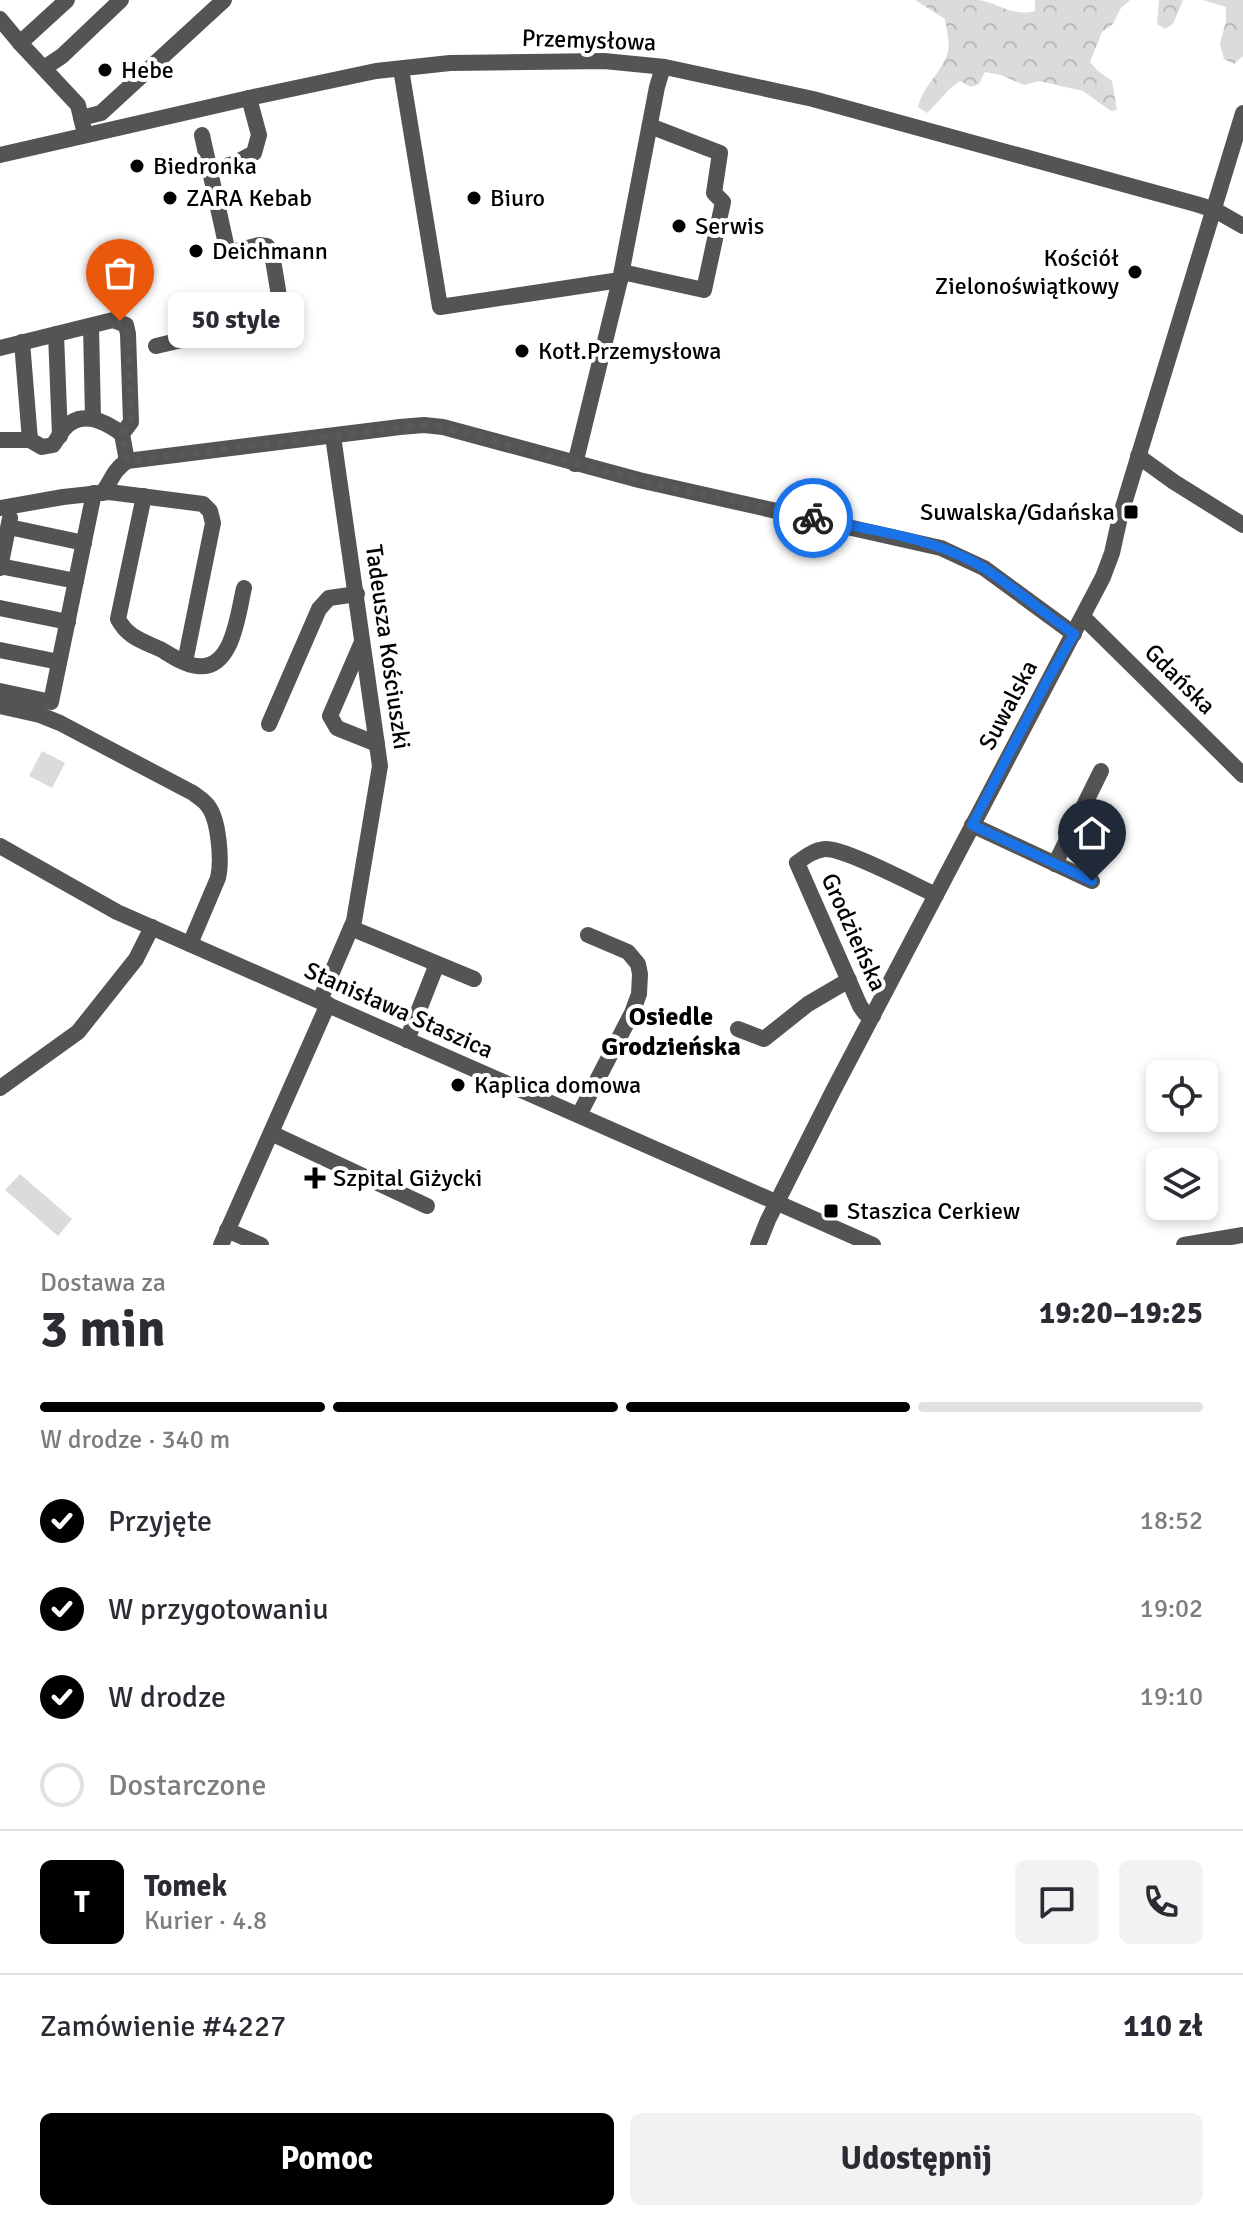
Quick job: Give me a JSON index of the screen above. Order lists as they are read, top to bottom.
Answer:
{
  "streets": {
    "street": [
      "Przemysłowa",
      "Tadeusza Kościuszki",
      "Gdańska",
      "Suwalska",
      "Grodzieńska",
      "Stanisława Staszica"
    ]
  },
  "crossings": [
    ["Przemysłowa", "Suwalska"],
    ["Tadeusza Kościuszki", "Stanisława Staszica"],
    ["Gdańska", "Suwalska"],
    ["Suwalska", "Grodzieńska"],
    ["Suwalska", "Stanisława Staszica"]
  ],
  "districts": ["Osiedle Grodzieńska"],
  "places": {
    "other": [
      "Hebe",
      "Biedronka",
      "ZARA Kebab",
      "Biuro",
      "Serwis",
      "Deichmann",
      "Kościół Zielonoświątkowy",
      "50 style",
      "Kotł.Przemysłowa",
      "Kaplica domowa"
    ],
    "transit": ["Suwalska/Gdańska", "Staszica Cerkiew"],
    "health": ["Szpital Giżycki"]
  },
  "page": {
    "bubble": "50 style",
    "heading": ["3 min", "Dostawa za", "19:20–19:25"],
    "panel": [
      "Tomek",
      "Kurier · 4.8",
      "Zamówienie #4227",
      "110 zł"
    ],
    "bar": "W drodze · 340 m",
    "list": [
      ["Przyjęte", "18:52"],
      ["W przygotowaniu", "19:02"],
      ["W drodze", "19:10"],
      "Dostarczone"
    ],
    "round": "T",
    "buttons": ["Pomoc", "Udostępnij"]
  }
}
